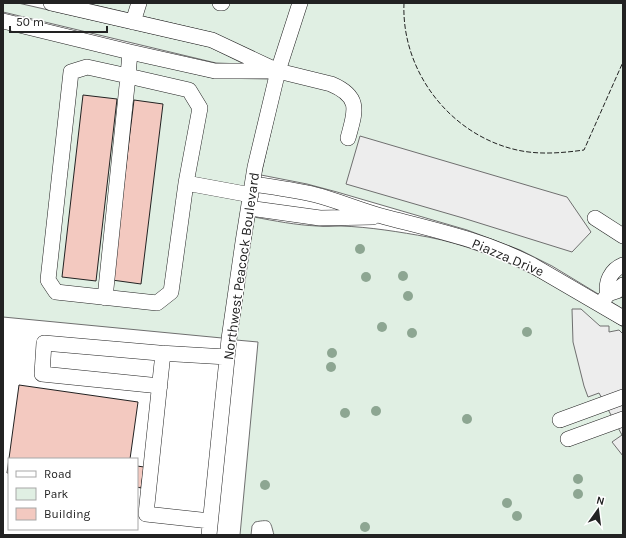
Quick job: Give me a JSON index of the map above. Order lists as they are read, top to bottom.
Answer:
{
  "streets": {
    "street": ["Piazza Drive", "Northwest Peacock Boulevard"]
  },
  "crossings": [
    ["Piazza Drive", "Northwest Peacock Boulevard"]
  ],
  "legend": ["Road", "Park", "Building"],
  "scale_bar": "50 m",
  "north": "top"
}
